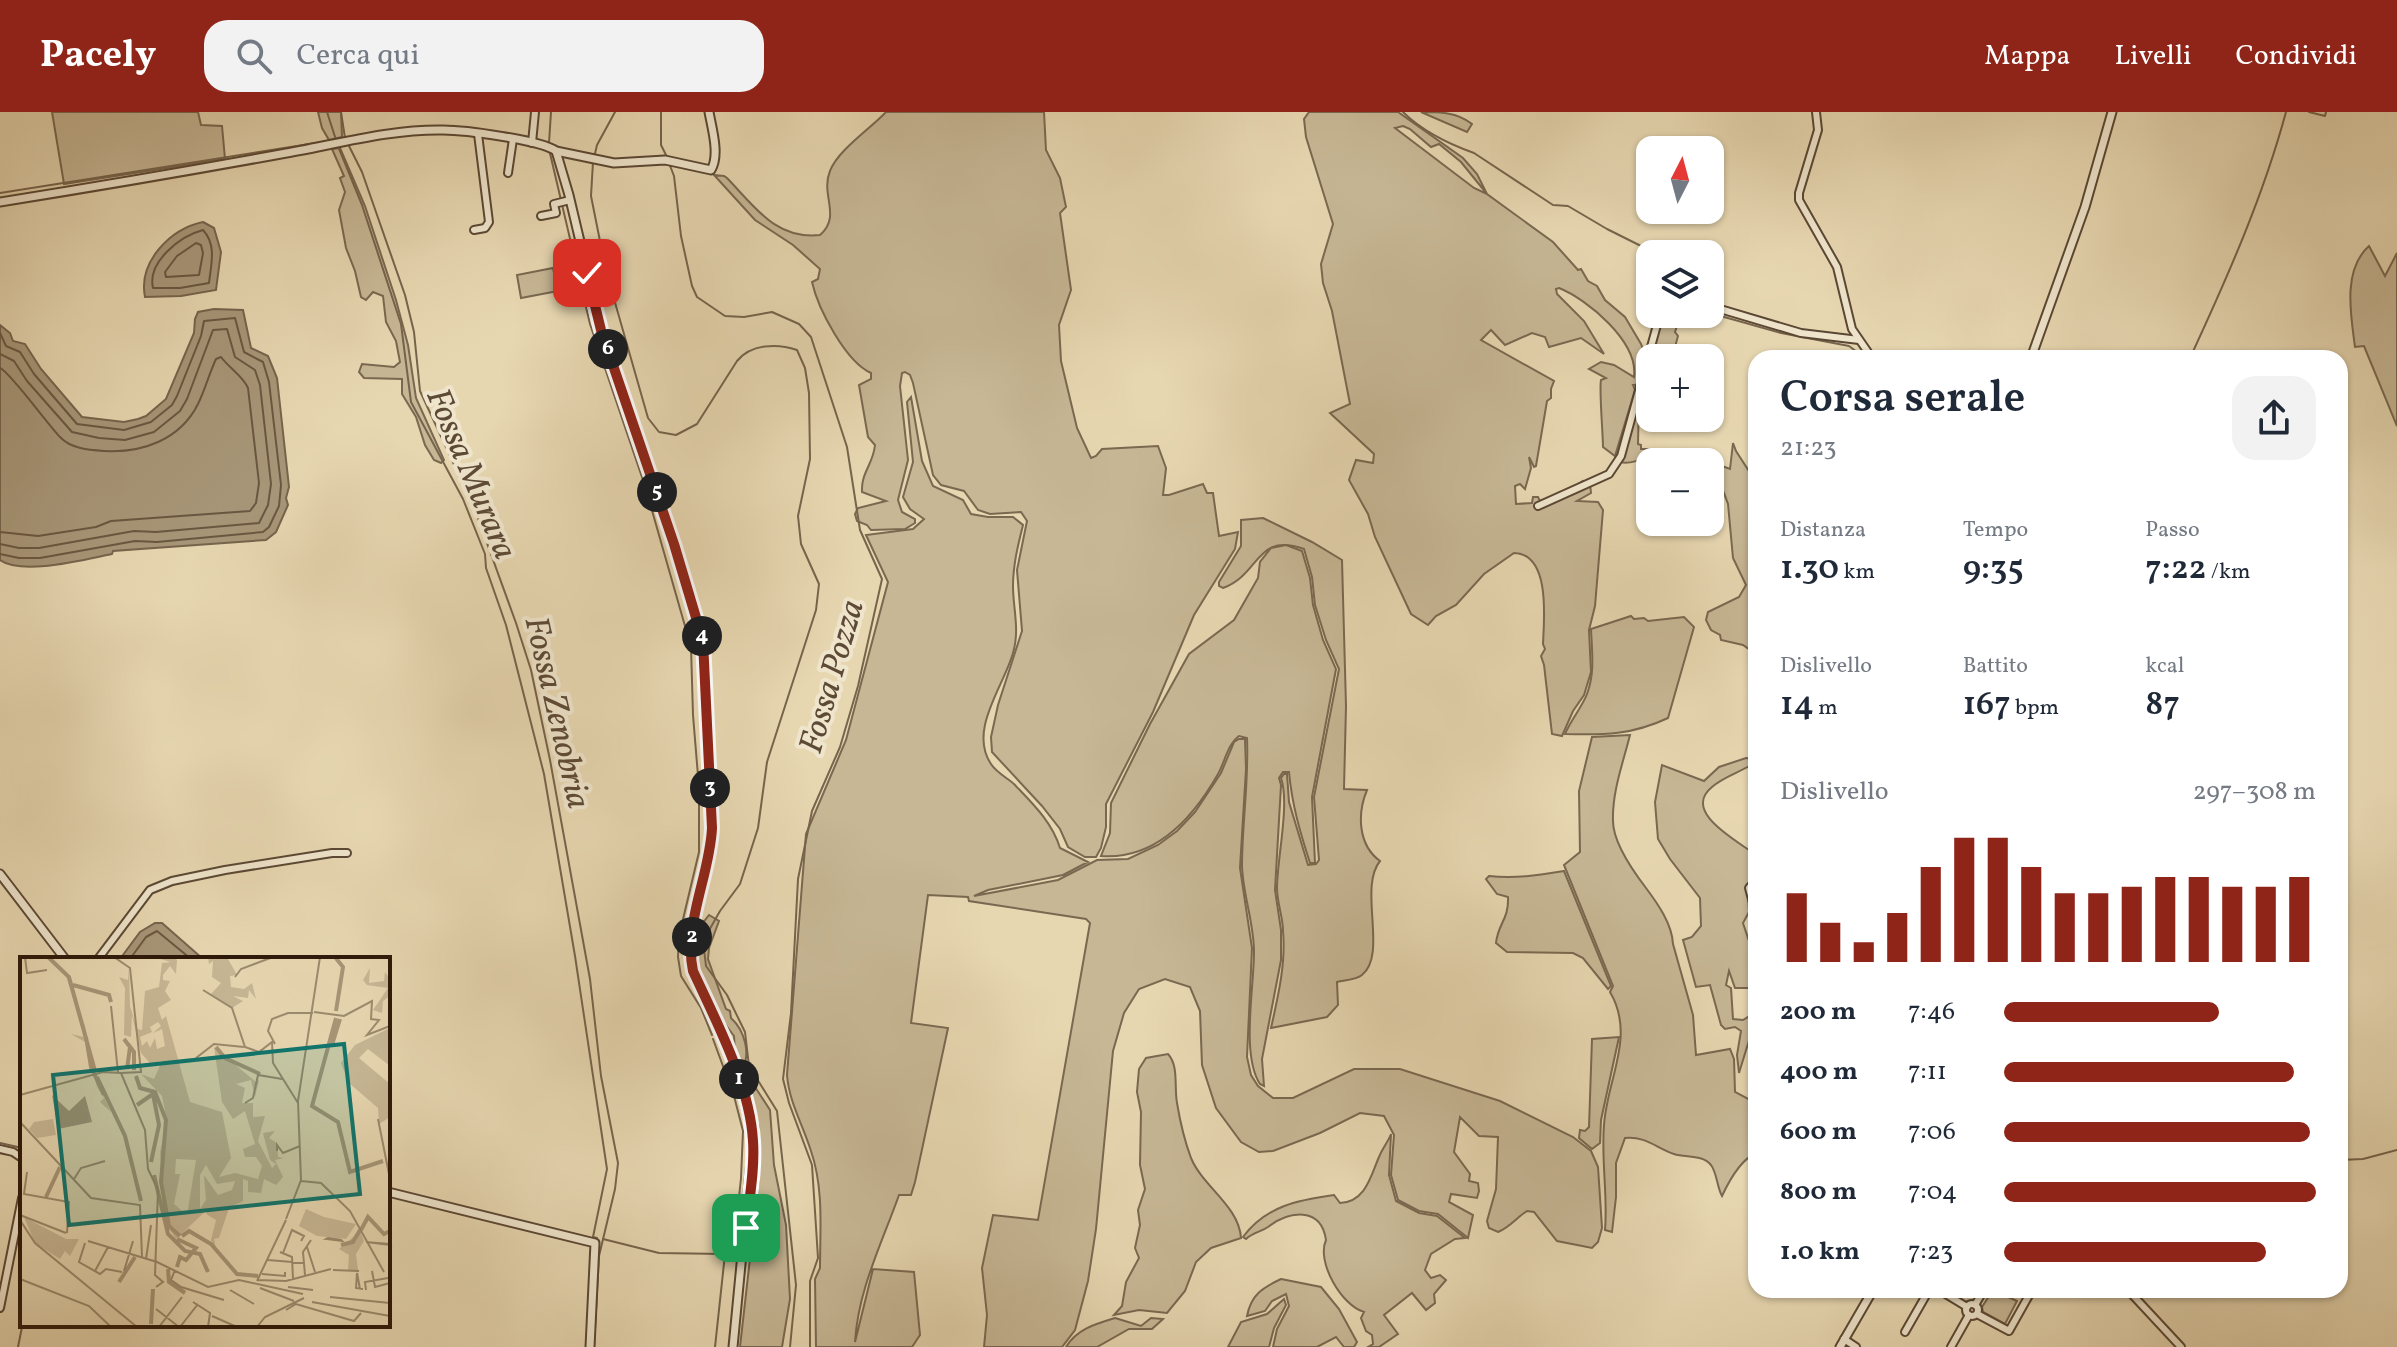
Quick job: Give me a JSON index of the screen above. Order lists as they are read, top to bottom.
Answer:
{
  "water": ["Fossa Murara", "Fossa Pozza", "Fossa Zenobria"],
  "north": "top",
  "page": {
    "header": "Pacely",
    "search": "Cerca qui",
    "nav": ["Mappa", "Livelli", "Condividi"],
    "map_buttons": ["+", "−"],
    "pins": [
      "6",
      "5",
      "4",
      "3",
      "2",
      "1"
    ],
    "heading": ["Corsa serale", "21:23"],
    "stats": [
      ["Distanza", "1.30 km"],
      ["Tempo", "9:35"],
      ["Passo", "7:22 /km"],
      ["Dislivello", "14 m"],
      ["Battito", "167 bpm"],
      ["kcal", "87"]
    ],
    "chart": ["Dislivello", "297–308 m"],
    "list": [
      {
        "name": "200 m",
        "note": "7:46"
      },
      {
        "name": "400 m",
        "note": "7:11"
      },
      {
        "name": "600 m",
        "note": "7:06"
      },
      {
        "name": "800 m",
        "note": "7:04"
      },
      {
        "name": "1.0 km",
        "note": "7:23"
      }
    ]
  }
}
